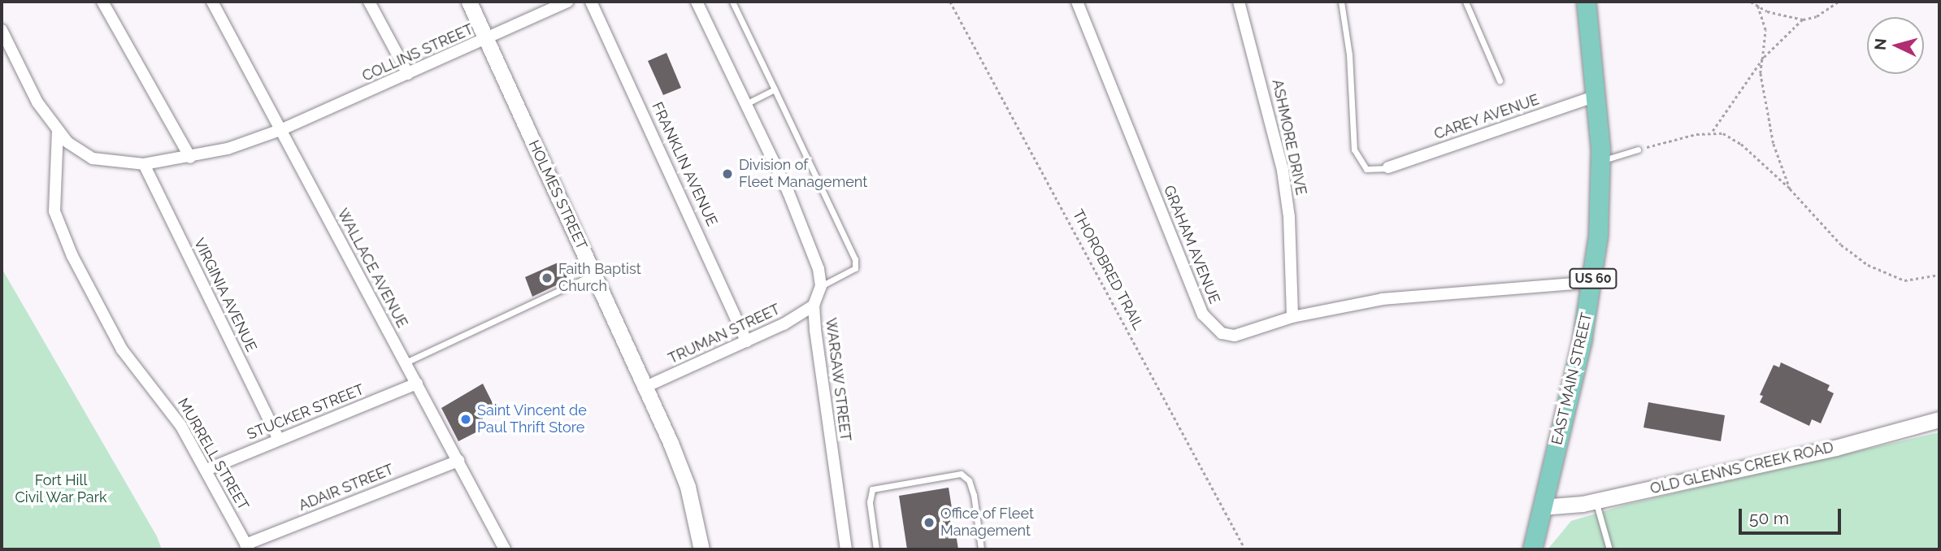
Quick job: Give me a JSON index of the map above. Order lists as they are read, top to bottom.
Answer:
{
  "streets": {
    "main road": [
      "HOLMES STREET",
      "US 60",
      "EAST MAIN STREET",
      "OLD GLENNS CREEK ROAD"
    ],
    "street": [
      "COLLINS STREET",
      "CAREY AVENUE",
      "ASHMORE DRIVE",
      "FRANKLIN AVENUE",
      "GRAHAM AVENUE",
      "WALLACE AVENUE",
      "VIRGINIA AVENUE",
      "TRUMAN STREET",
      "WARSAW STREET",
      "STUCKER STREET",
      "MURRELL STREET",
      "ADAIR STREET"
    ],
    "path": ["THOROBRED TRAIL"]
  },
  "crossings": [
    ["COLLINS STREET", "HOLMES STREET"],
    ["COLLINS STREET", "WALLACE AVENUE"],
    ["COLLINS STREET", "VIRGINIA AVENUE"],
    ["COLLINS STREET", "MURRELL STREET"],
    ["CAREY AVENUE", "EAST MAIN STREET"],
    ["ASHMORE DRIVE", "GRAHAM AVENUE"],
    ["FRANKLIN AVENUE", "TRUMAN STREET"],
    ["HOLMES STREET", "TRUMAN STREET"],
    ["GRAHAM AVENUE", "EAST MAIN STREET"],
    ["WALLACE AVENUE", "STUCKER STREET"],
    ["WALLACE AVENUE", "ADAIR STREET"],
    ["VIRGINIA AVENUE", "STUCKER STREET"],
    ["TRUMAN STREET", "WARSAW STREET"],
    ["EAST MAIN STREET", "OLD GLENNS CREEK ROAD"],
    ["STUCKER STREET", "MURRELL STREET"],
    ["MURRELL STREET", "ADAIR STREET"]
  ],
  "parks": ["Fort Hill Civil War Park"],
  "places": [
    "Division of Fleet Management",
    "Faith Baptist Church",
    "Saint Vincent de Paul Thrift Store",
    "Office of Fleet Management"
  ],
  "scale_bar": "50 m",
  "north": "left"
}
